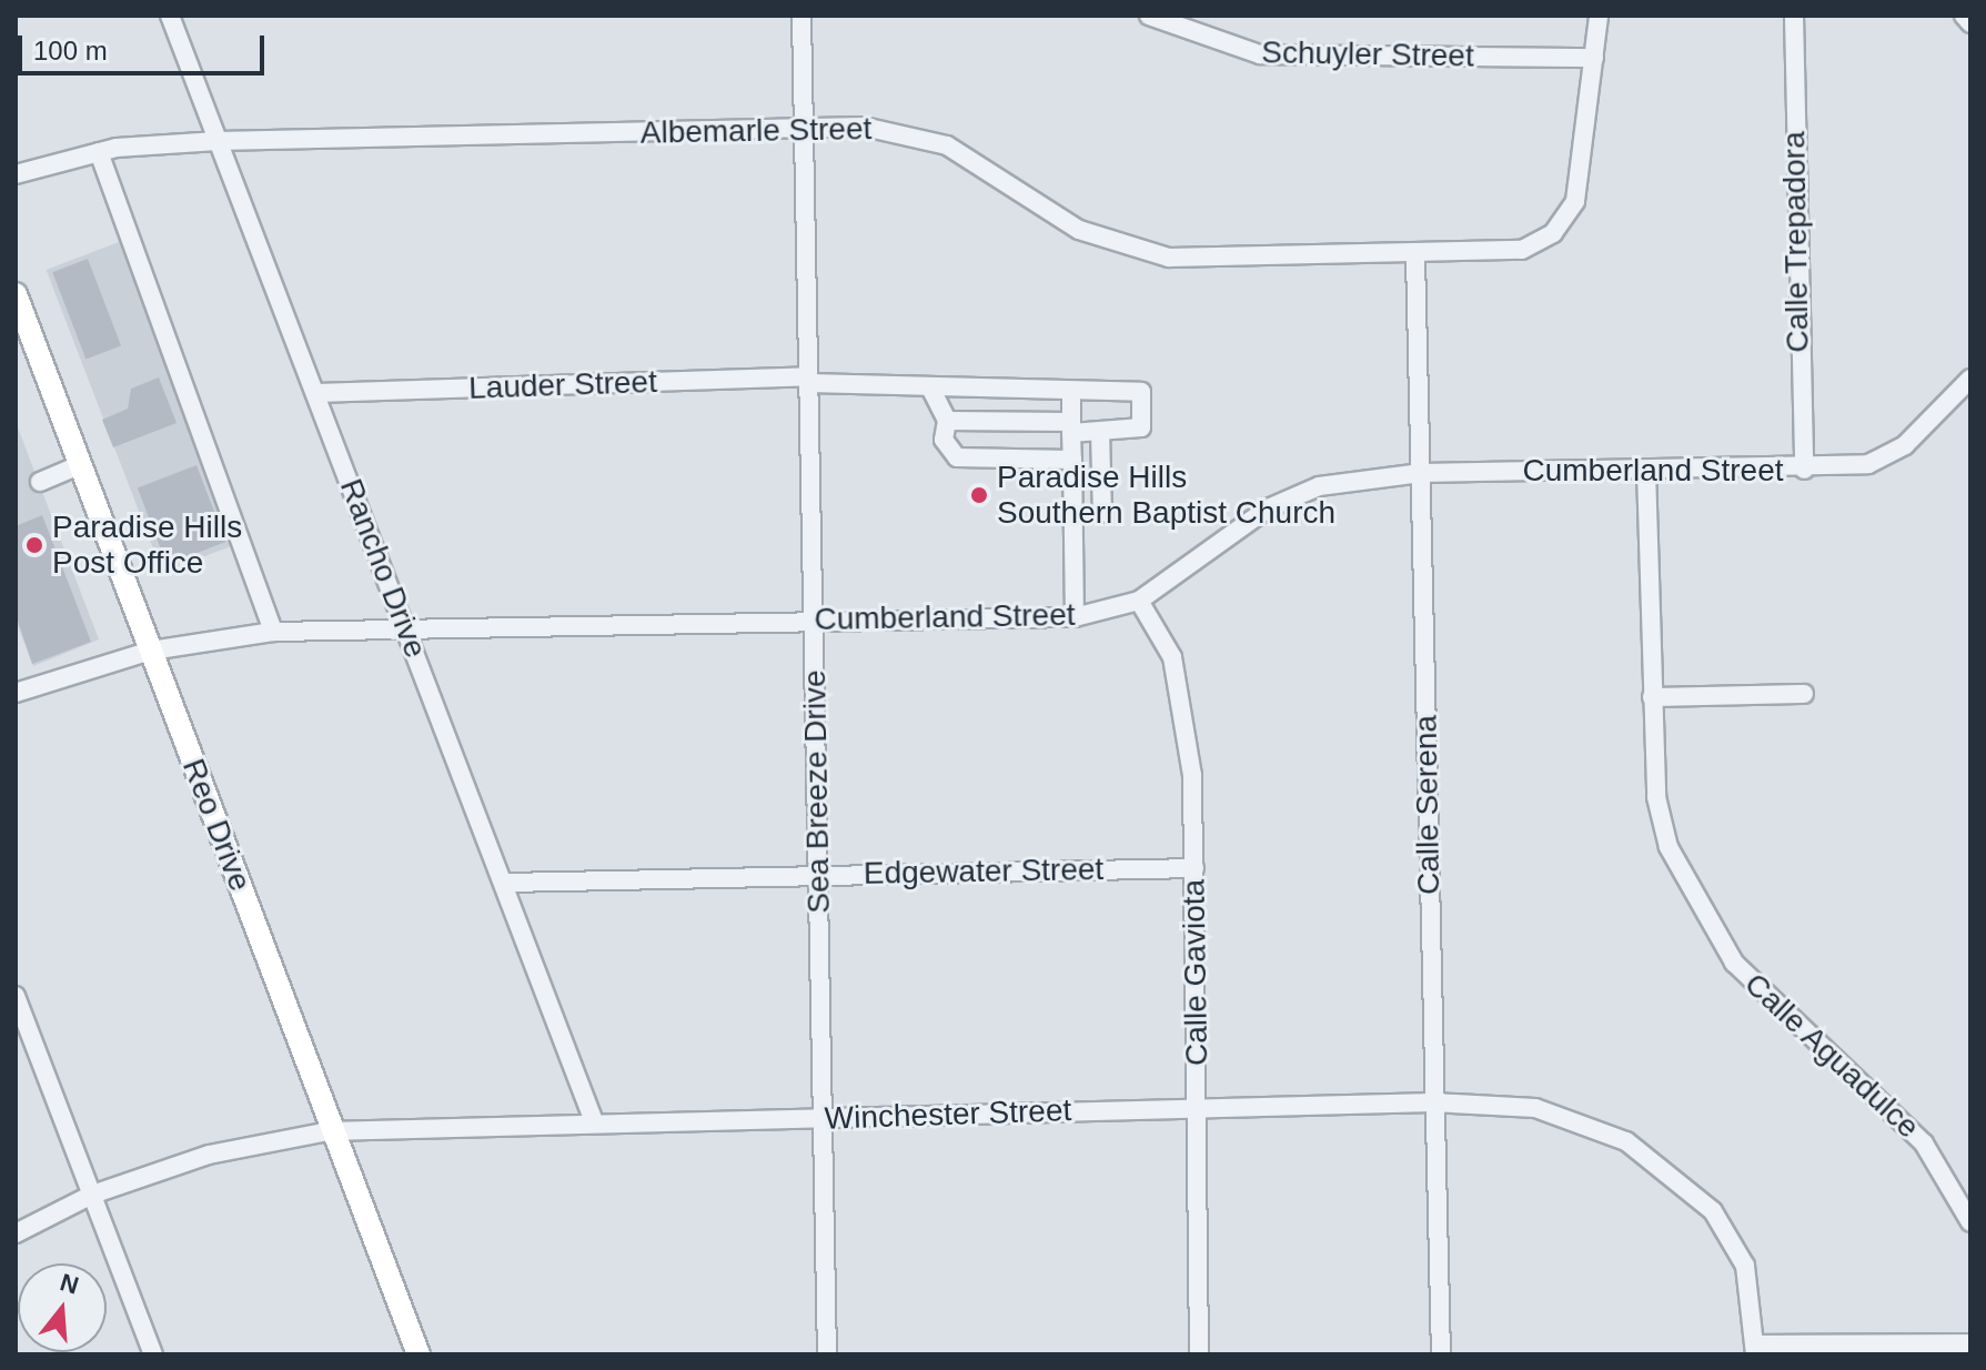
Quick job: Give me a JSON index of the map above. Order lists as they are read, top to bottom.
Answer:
{
  "streets": {
    "main road": ["Reo Drive"],
    "street": [
      "Schuyler Street",
      "Albemarle Street",
      "Calle Trepadora",
      "Lauder Street",
      "Cumberland Street",
      "Rancho Drive",
      "Sea Breeze Drive",
      "Calle Serena",
      "Edgewater Street",
      "Calle Gaviota",
      "Calle Aguadulce",
      "Winchester Street"
    ]
  },
  "crossings": [
    ["Schuyler Street", "Albemarle Street"],
    ["Albemarle Street", "Rancho Drive"],
    ["Albemarle Street", "Sea Breeze Drive"],
    ["Albemarle Street", "Calle Serena"],
    ["Calle Trepadora", "Cumberland Street"],
    ["Lauder Street", "Rancho Drive"],
    ["Lauder Street", "Sea Breeze Drive"],
    ["Cumberland Street", "Rancho Drive"],
    ["Cumberland Street", "Sea Breeze Drive"],
    ["Cumberland Street", "Calle Serena"],
    ["Cumberland Street", "Reo Drive"],
    ["Cumberland Street", "Calle Gaviota"],
    ["Cumberland Street", "Calle Aguadulce"],
    ["Rancho Drive", "Edgewater Street"],
    ["Rancho Drive", "Winchester Street"],
    ["Sea Breeze Drive", "Edgewater Street"],
    ["Sea Breeze Drive", "Winchester Street"],
    ["Calle Serena", "Winchester Street"],
    ["Reo Drive", "Winchester Street"],
    ["Edgewater Street", "Calle Gaviota"],
    ["Calle Gaviota", "Winchester Street"]
  ],
  "places": ["Paradise Hills Southern Baptist Church", "Paradise Hills Post Office"],
  "scale_bar": "100 m",
  "north": "top"
}
